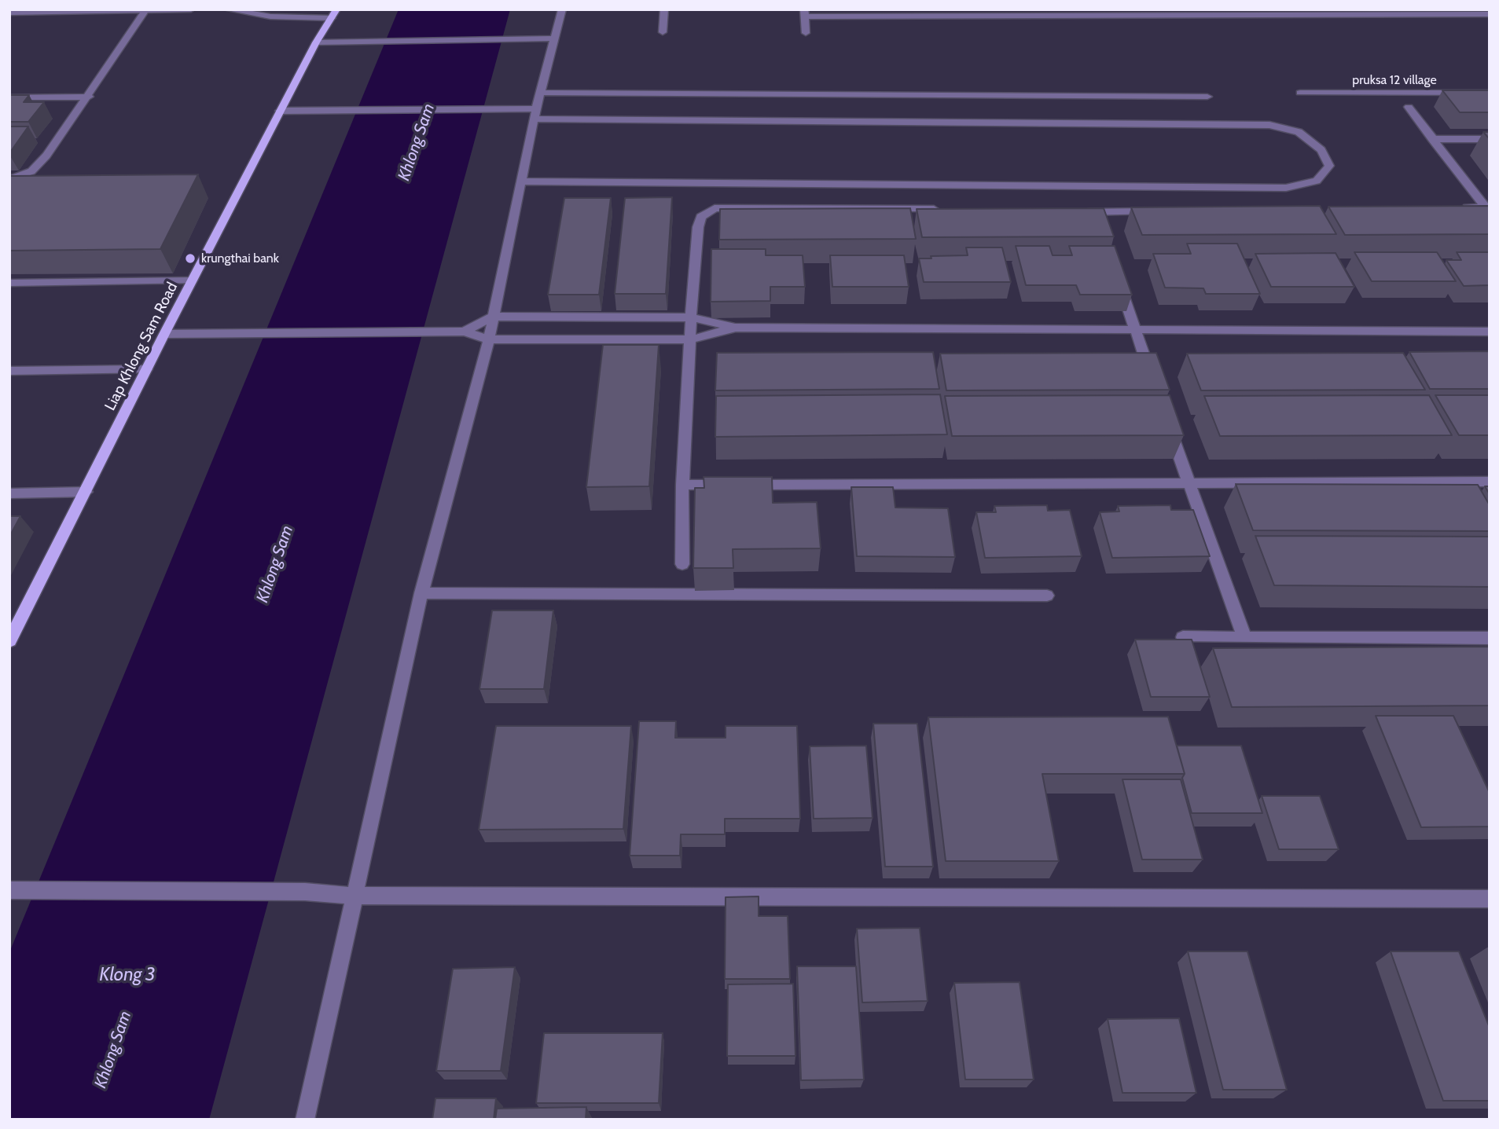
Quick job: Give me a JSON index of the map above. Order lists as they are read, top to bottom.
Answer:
{
  "streets": {
    "main road": ["Liap Khlong Sam Road"],
    "street": ["pruksa 12 village"]
  },
  "water": ["Khlong Sam", "Klong 3"],
  "places": ["krungthai bank"]
}
